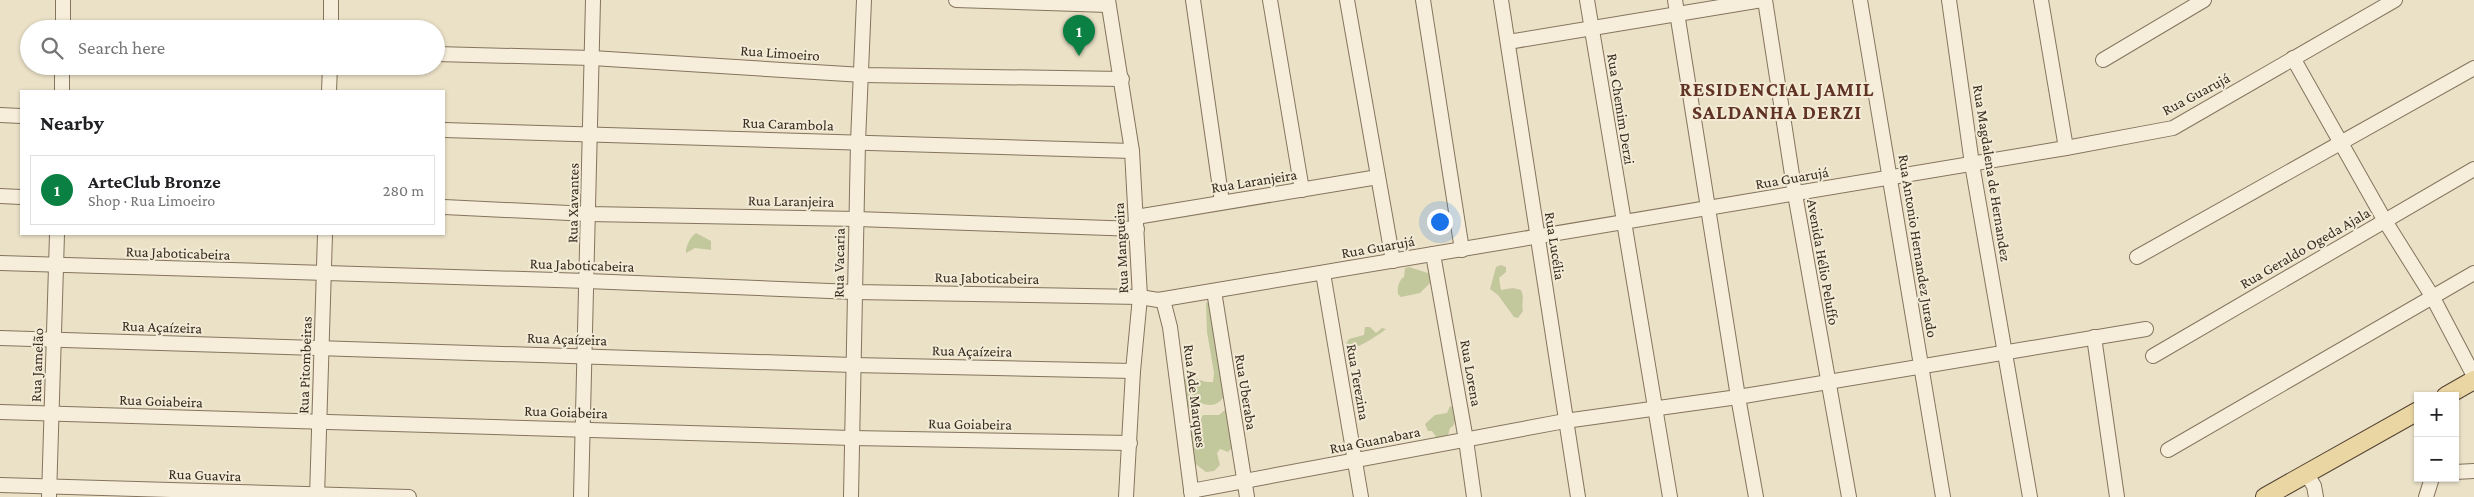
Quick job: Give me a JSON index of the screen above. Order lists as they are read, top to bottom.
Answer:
{
  "streets": {
    "street": [
      "Rua Limoeiro",
      "Rua Guarujá",
      "Rua Chemim Derzi",
      "Rua Carambola",
      "Rua Magdalena de Hernandez",
      "Rua Laranjeira",
      "Rua Xavantes",
      "Rua Lucélia",
      "Rua Antonio Hernandez Jurado",
      "Rua Mangueira",
      "Rua Geraldo Ogeda Ajala",
      "Rua Jaboticabeira",
      "Avenida Hélio Peluffo",
      "Rua Vacaria",
      "Rua Açaízeira",
      "Rua Jamelão",
      "Rua Pitombeiras",
      "Rua Lorena",
      "Rua Terezina",
      "Rua Uberaba",
      "Rua Ade Marques",
      "Rua Goiabeira",
      "Rua Guanabara",
      "Rua Guavira"
    ]
  },
  "crossings": [
    ["Rua Limoeiro", "Rua Xavantes"],
    ["Rua Limoeiro", "Rua Mangueira"],
    ["Rua Limoeiro", "Rua Vacaria"],
    ["Rua Guarujá", "Rua Chemim Derzi"],
    ["Rua Guarujá", "Rua Magdalena de Hernandez"],
    ["Rua Guarujá", "Rua Lucélia"],
    ["Rua Guarujá", "Rua Antonio Hernandez Jurado"],
    ["Rua Guarujá", "Rua Jaboticabeira"],
    ["Rua Guarujá", "Avenida Hélio Peluffo"],
    ["Rua Guarujá", "Rua Lorena"],
    ["Rua Guarujá", "Rua Terezina"],
    ["Rua Guarujá", "Rua Uberaba"],
    ["Rua Guarujá", "Rua Ade Marques"],
    ["Rua Chemim Derzi", "Rua Guanabara"],
    ["Rua Carambola", "Rua Xavantes"],
    ["Rua Carambola", "Rua Mangueira"],
    ["Rua Carambola", "Rua Vacaria"],
    ["Rua Magdalena de Hernandez", "Rua Guanabara"],
    ["Rua Laranjeira", "Rua Xavantes"],
    ["Rua Laranjeira", "Rua Mangueira"],
    ["Rua Laranjeira", "Rua Vacaria"],
    ["Rua Xavantes", "Rua Jaboticabeira"],
    ["Rua Xavantes", "Rua Açaízeira"],
    ["Rua Xavantes", "Rua Goiabeira"],
    ["Rua Lucélia", "Rua Guanabara"],
    ["Rua Antonio Hernandez Jurado", "Rua Guanabara"],
    ["Rua Mangueira", "Rua Jaboticabeira"],
    ["Rua Mangueira", "Rua Açaízeira"],
    ["Rua Mangueira", "Rua Goiabeira"],
    ["Rua Jaboticabeira", "Rua Vacaria"],
    ["Rua Jaboticabeira", "Rua Jamelão"],
    ["Rua Jaboticabeira", "Rua Pitombeiras"],
    ["Rua Jaboticabeira", "Rua Ade Marques"],
    ["Avenida Hélio Peluffo", "Rua Guanabara"],
    ["Rua Vacaria", "Rua Açaízeira"],
    ["Rua Vacaria", "Rua Goiabeira"],
    ["Rua Açaízeira", "Rua Jamelão"],
    ["Rua Açaízeira", "Rua Pitombeiras"],
    ["Rua Jamelão", "Rua Goiabeira"],
    ["Rua Jamelão", "Rua Guavira"],
    ["Rua Pitombeiras", "Rua Goiabeira"],
    ["Rua Pitombeiras", "Rua Guavira"],
    ["Rua Lorena", "Rua Guanabara"],
    ["Rua Terezina", "Rua Guanabara"],
    ["Rua Uberaba", "Rua Guanabara"],
    ["Rua Ade Marques", "Rua Guanabara"]
  ],
  "districts": ["RESIDENCIAL JAMIL SALDANHA DERZI"],
  "page": {
    "pins": "1",
    "search": "Search here",
    "heading": "Nearby",
    "list": [
      {
        "mark": "1",
        "name": "ArteClub Bronze",
        "note": "Shop · Rua Limoeiro",
        "value": "280 m"
      }
    ],
    "map_buttons": ["+", "−"]
  }
}
